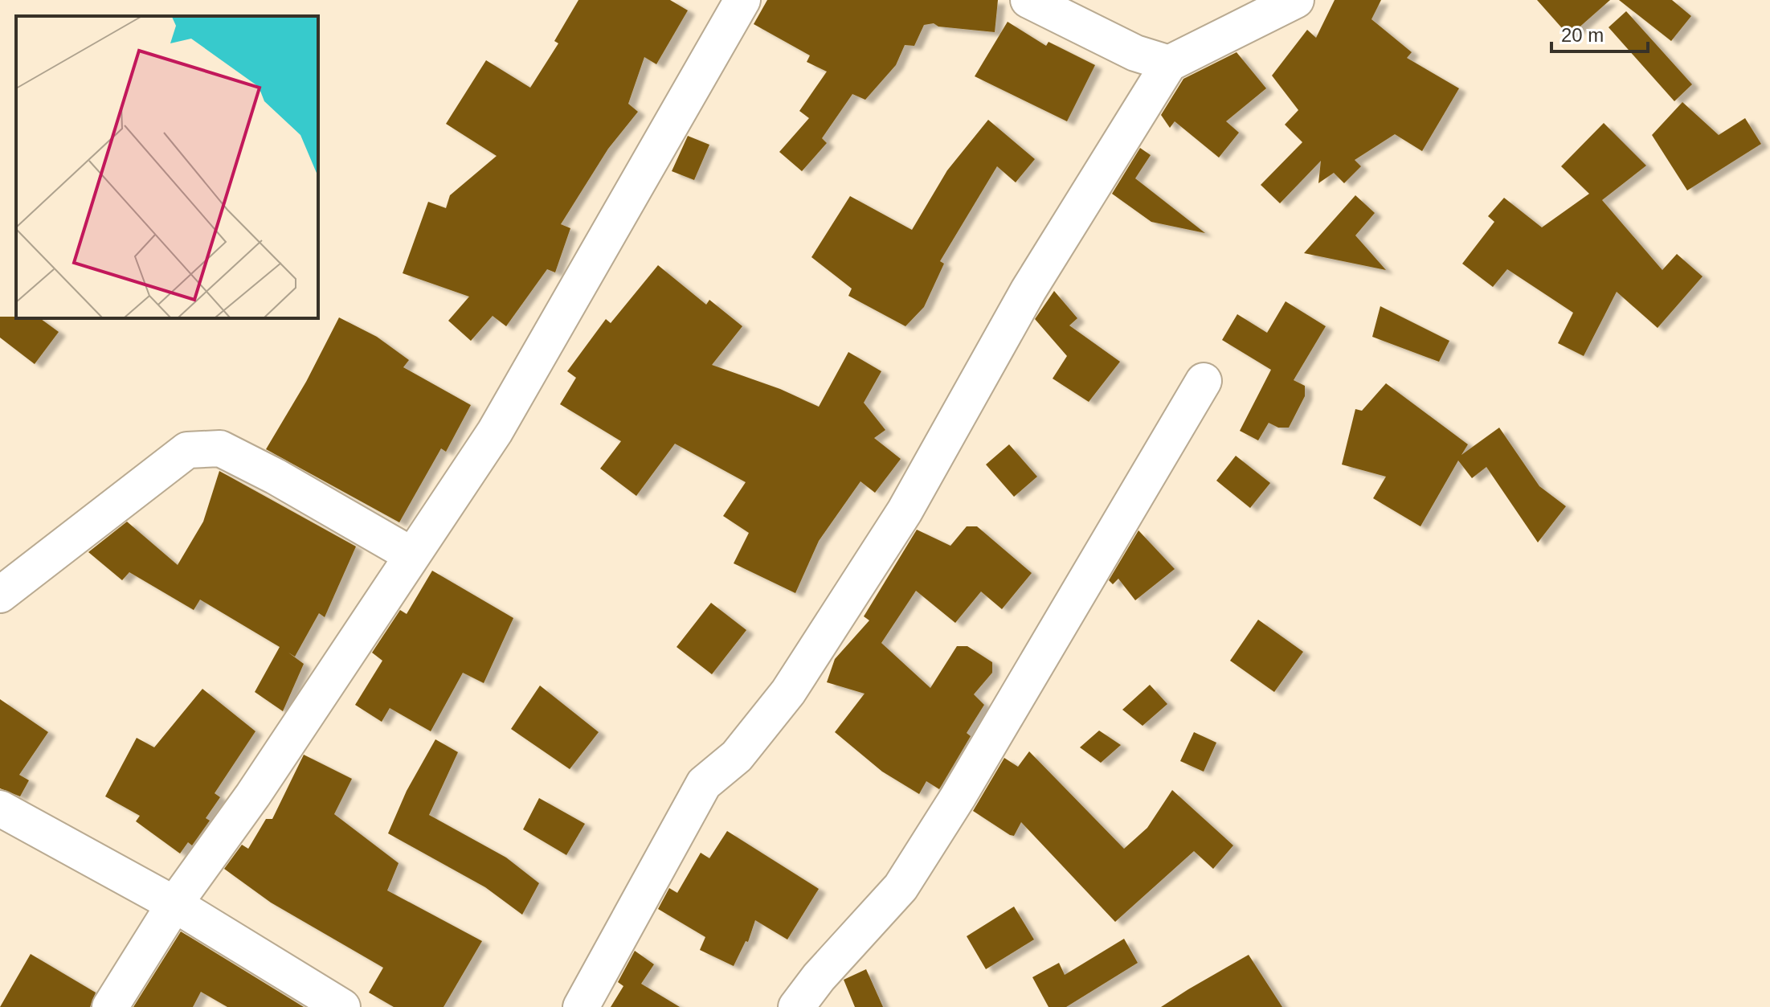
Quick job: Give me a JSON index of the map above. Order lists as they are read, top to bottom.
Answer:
{
  "scale_bar": "20 m"
}
